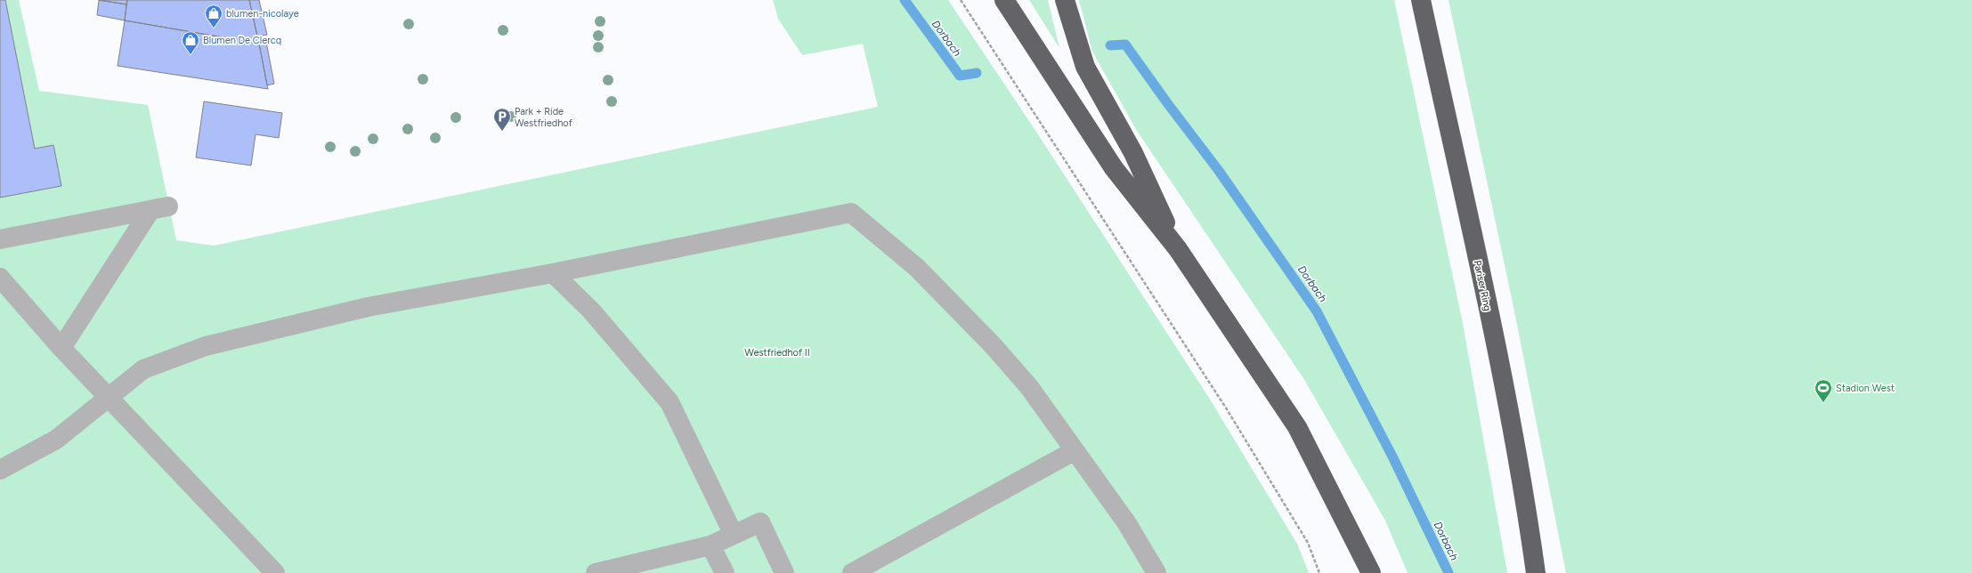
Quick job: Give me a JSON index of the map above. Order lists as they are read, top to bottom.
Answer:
{
  "streets": {
    "highway": ["Pariser Ring"]
  },
  "water": ["Dorbach"],
  "parks": ["Westfriedhof II"],
  "places": {
    "shop": ["blumen-nicolaye", "Blumen De Clercq"],
    "parking": ["Park + Ride Westfriedhof"],
    "sports": ["Stadion West"]
  }
}
